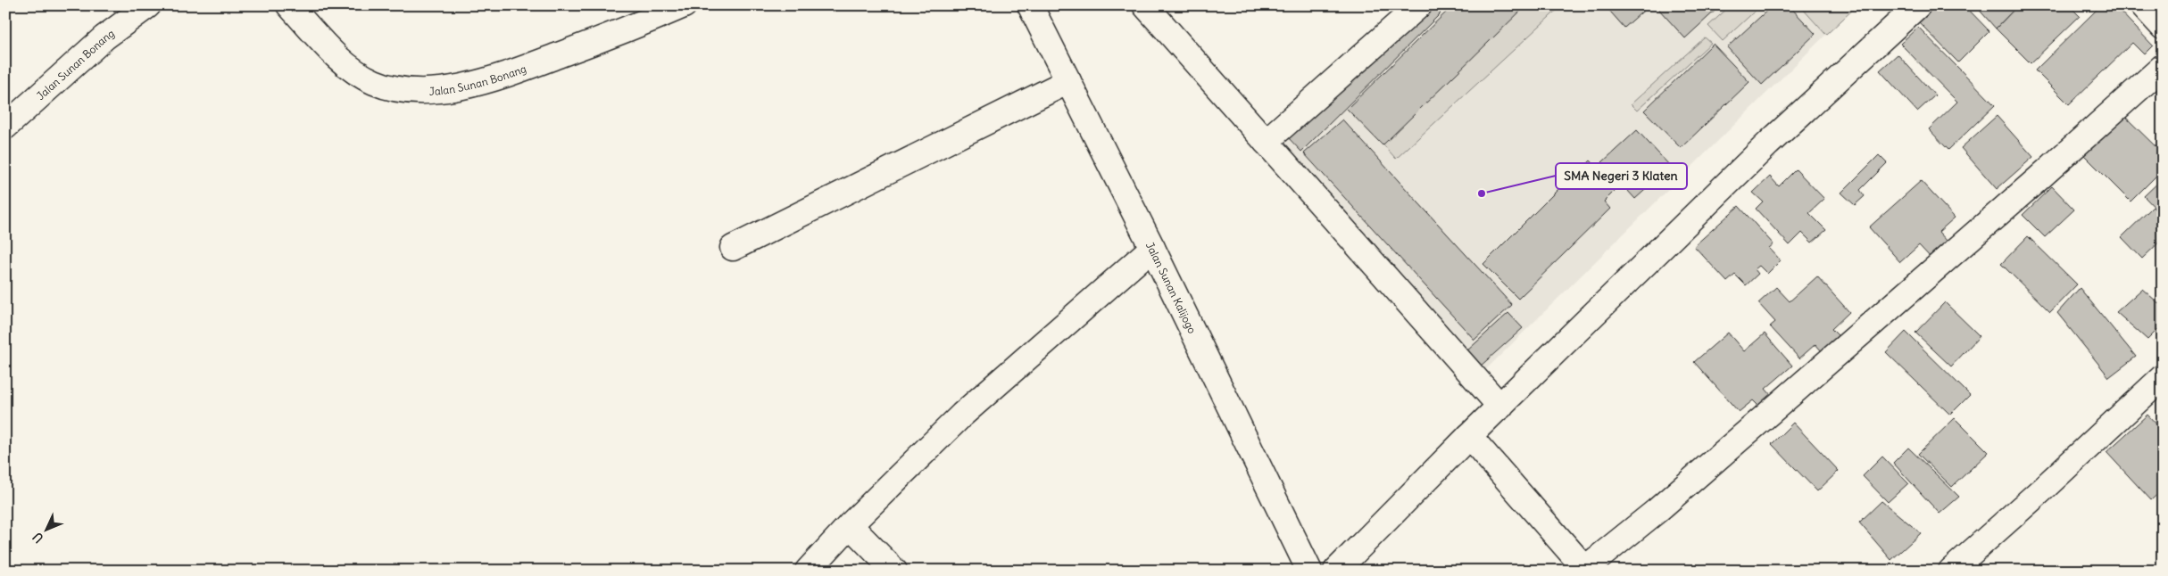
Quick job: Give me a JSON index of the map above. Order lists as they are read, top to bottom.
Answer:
{
  "streets": {
    "street": ["Jalan Sunan Bonang", "Jalan Sunan Kalijogo"]
  },
  "places": ["SMA Negeri 3 Klaten"],
  "north": "bottom left"
}
